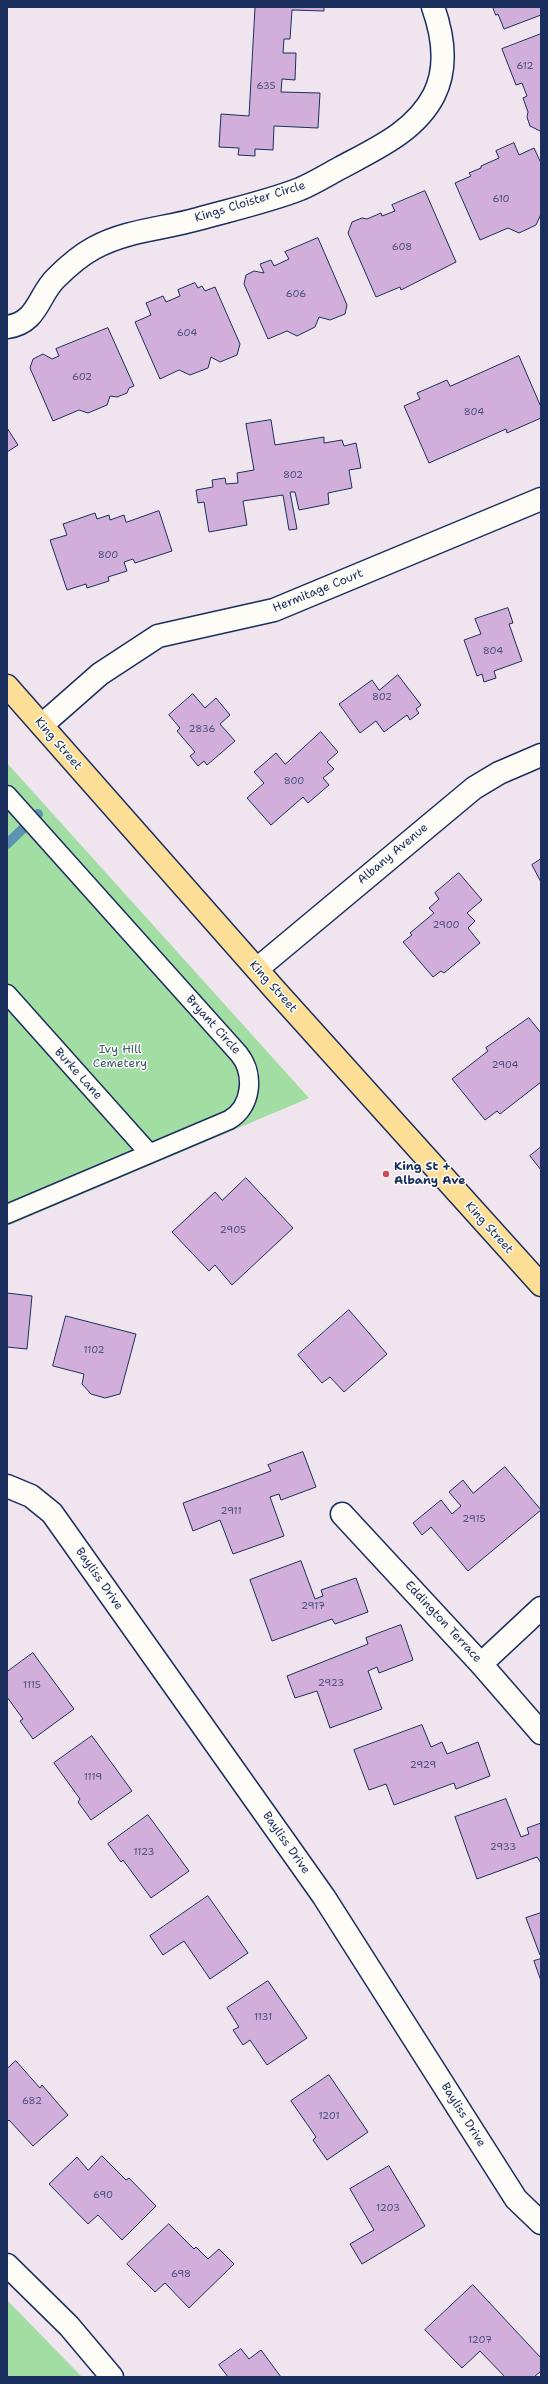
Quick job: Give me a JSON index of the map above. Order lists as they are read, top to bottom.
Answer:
{
  "streets": {
    "main road": ["King Street"],
    "street": [
      "Kings Cloister Circle",
      "Hermitage Court",
      "Albany Avenue",
      "Bayliss Drive",
      "Eddington Terrace"
    ],
    "lane": ["Bryant Circle", "Burke Lane"]
  },
  "crossings": [
    ["Hermitage Court", "King Street"],
    ["King Street", "Albany Avenue"],
    ["Bryant Circle", "Burke Lane"]
  ],
  "parks": ["Ivy Hill Cemetery"],
  "places": ["King St + Albany Ave"],
  "house_numbers": [
    "612",
    "635",
    "610",
    "608",
    "606",
    "604",
    "602",
    "804",
    "802",
    "800",
    "804",
    "802",
    "2836",
    "800",
    "2900",
    "2904",
    "2905",
    "1102",
    "2911",
    "2915",
    "2917",
    "2923",
    "1115",
    "2929",
    "1119",
    "2933",
    "1123",
    "1131",
    "682",
    "1201",
    "690",
    "1203",
    "698",
    "1207"
  ]
}
